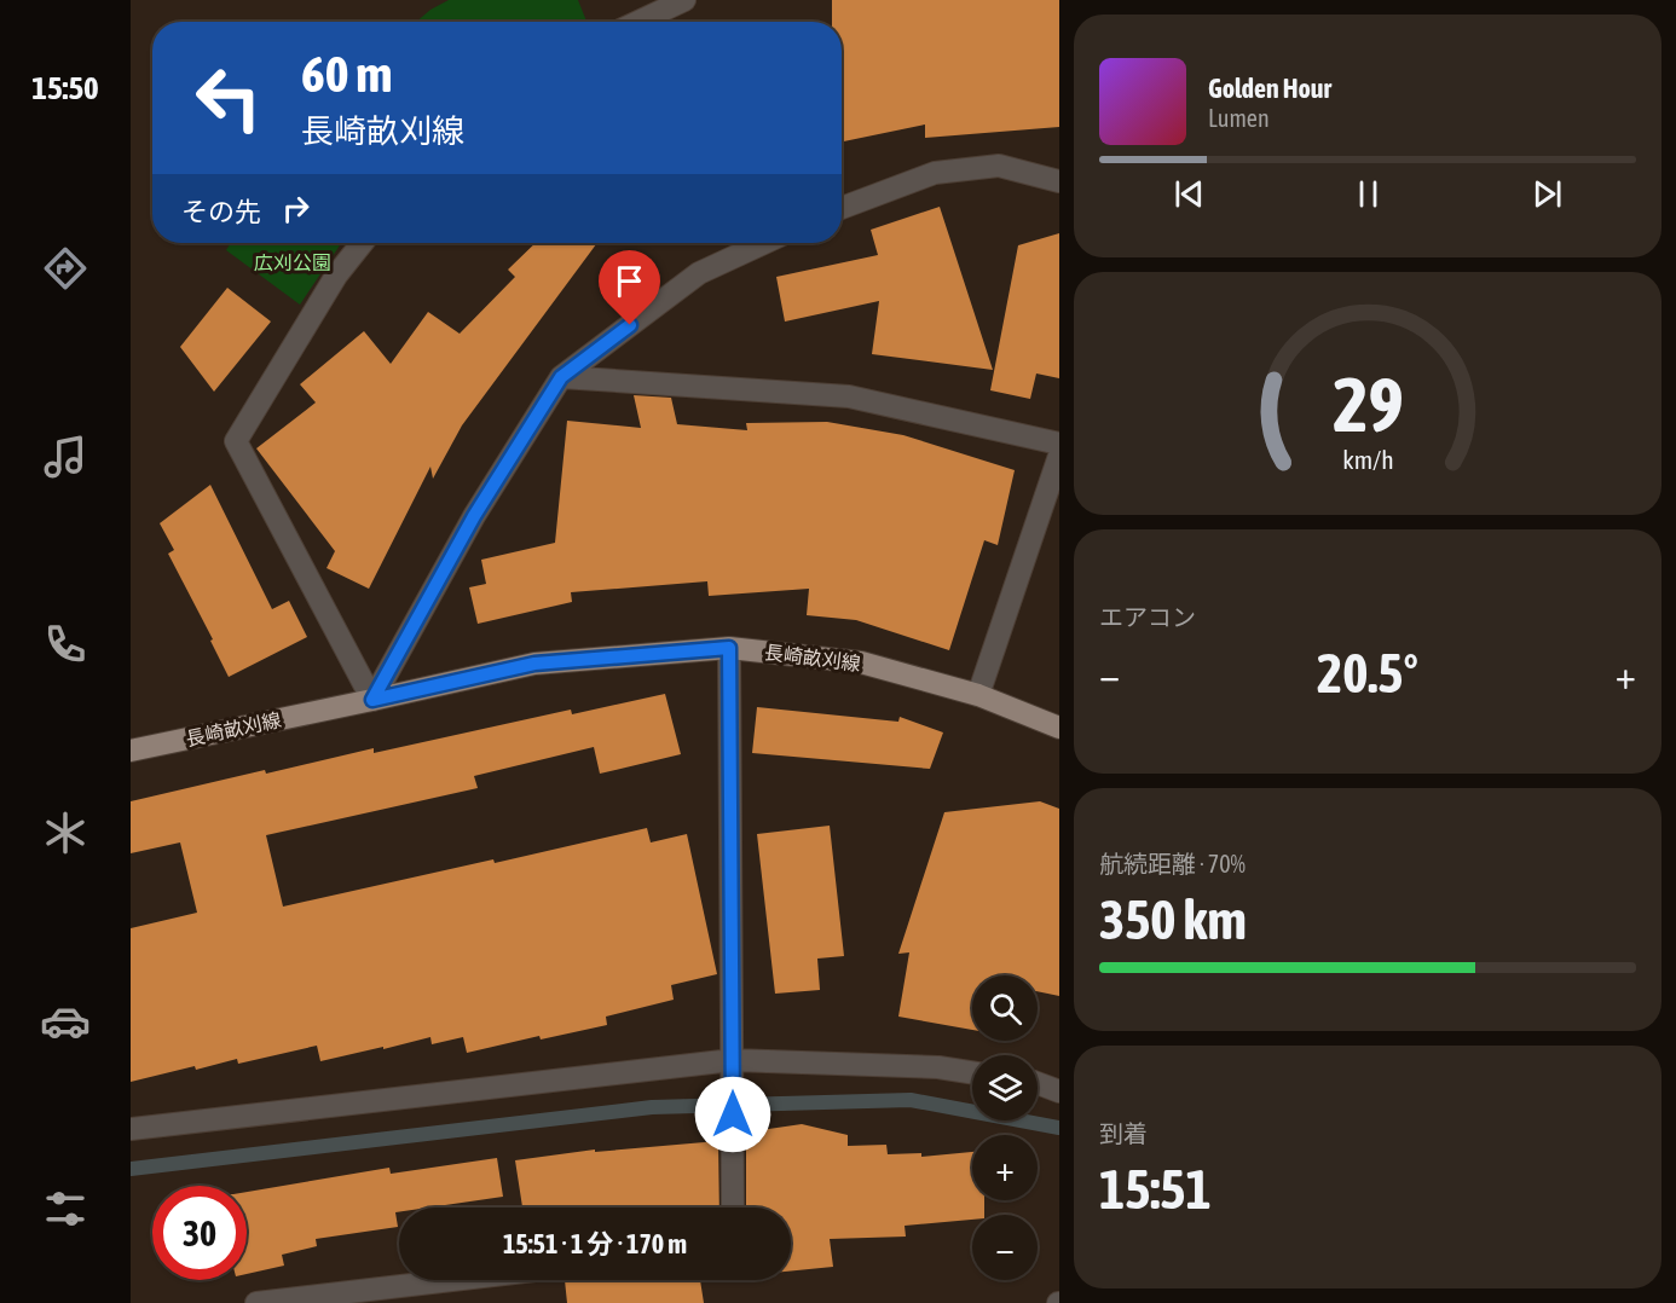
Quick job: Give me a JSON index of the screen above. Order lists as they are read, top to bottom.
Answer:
{
  "streets": {
    "main road": ["長崎畝刈線"]
  },
  "parks": ["広刈公園"],
  "page": {
    "tabs": "15:50",
    "turn": ["60 m", "長崎畝刈線"],
    "song": ["Golden Hour", "Lumen"],
    "then": "その先",
    "tile": [
      "エアコン",
      ["航続距離 · 70%", "350 km"],
      ["到着", "15:51"]
    ],
    "heat": ["−", "20.5°", "+"],
    "map_buttons": ["+", "−"],
    "limit": "30",
    "trip": "15:51 · 1 分 · 170 m",
    "gauge": ["29", "km/h"]
  }
}
